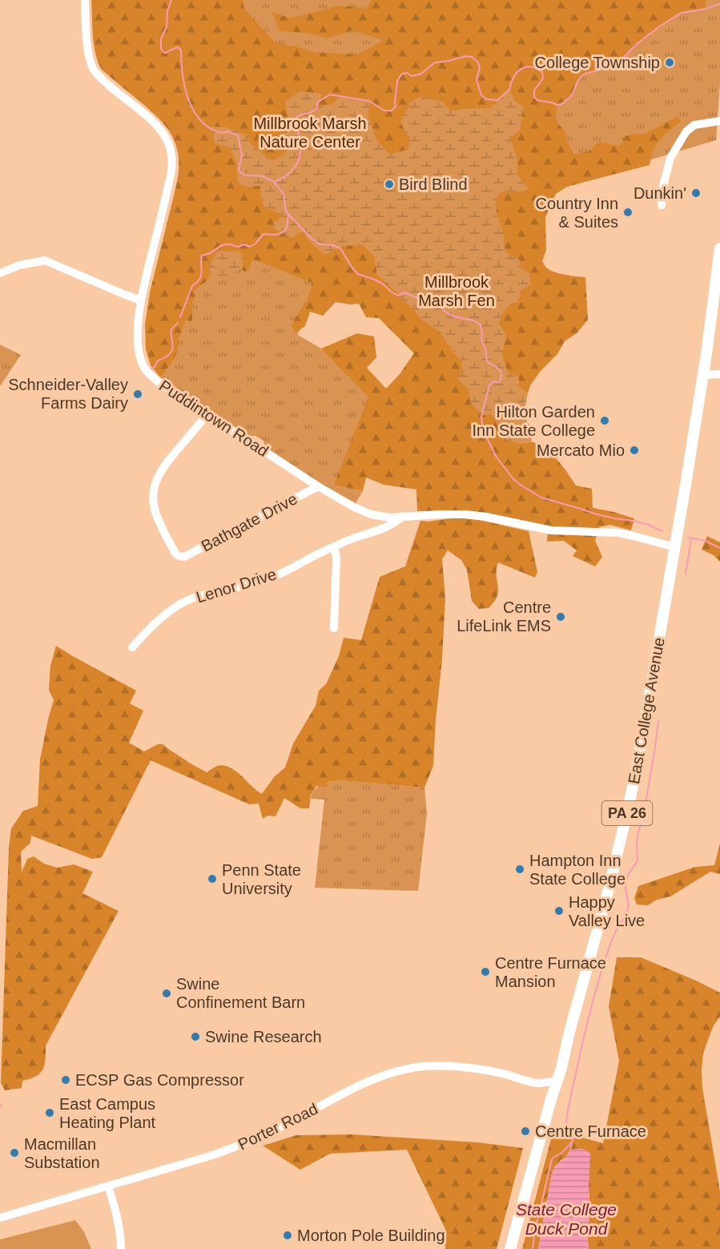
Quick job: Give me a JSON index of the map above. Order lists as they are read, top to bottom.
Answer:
{
  "streets": {
    "main road": ["East College Avenue", "PA 26"],
    "street": [
      "Puddintown Road",
      "Bathgate Drive",
      "Lenor Drive",
      "Porter Road"
    ]
  },
  "crossings": [
    ["Puddintown Road", "Bathgate Drive"],
    ["Puddintown Road", "Lenor Drive"],
    ["Puddintown Road", "East College Avenue"],
    ["East College Avenue", "Porter Road"]
  ],
  "water": ["State College Duck Pond"],
  "parks": ["Millbrook Marsh Nature Center", "Millbrook Marsh Fen"],
  "places": [
    "College Township",
    "Bird Blind",
    "Dunkin'",
    "Country Inn & Suites",
    "Schneider-Valley Farms Dairy",
    "Hilton Garden Inn State College",
    "Mercato Mio",
    "Centre LifeLink EMS",
    "Hampton Inn State College",
    "Penn State University",
    "Happy Valley Live",
    "Centre Furnace Mansion",
    "Swine Confinement Barn",
    "Swine Research",
    "ECSP Gas Compressor",
    "East Campus Heating Plant",
    "Centre Furnace",
    "Macmillan Substation",
    "Morton Pole Building"
  ]
}
